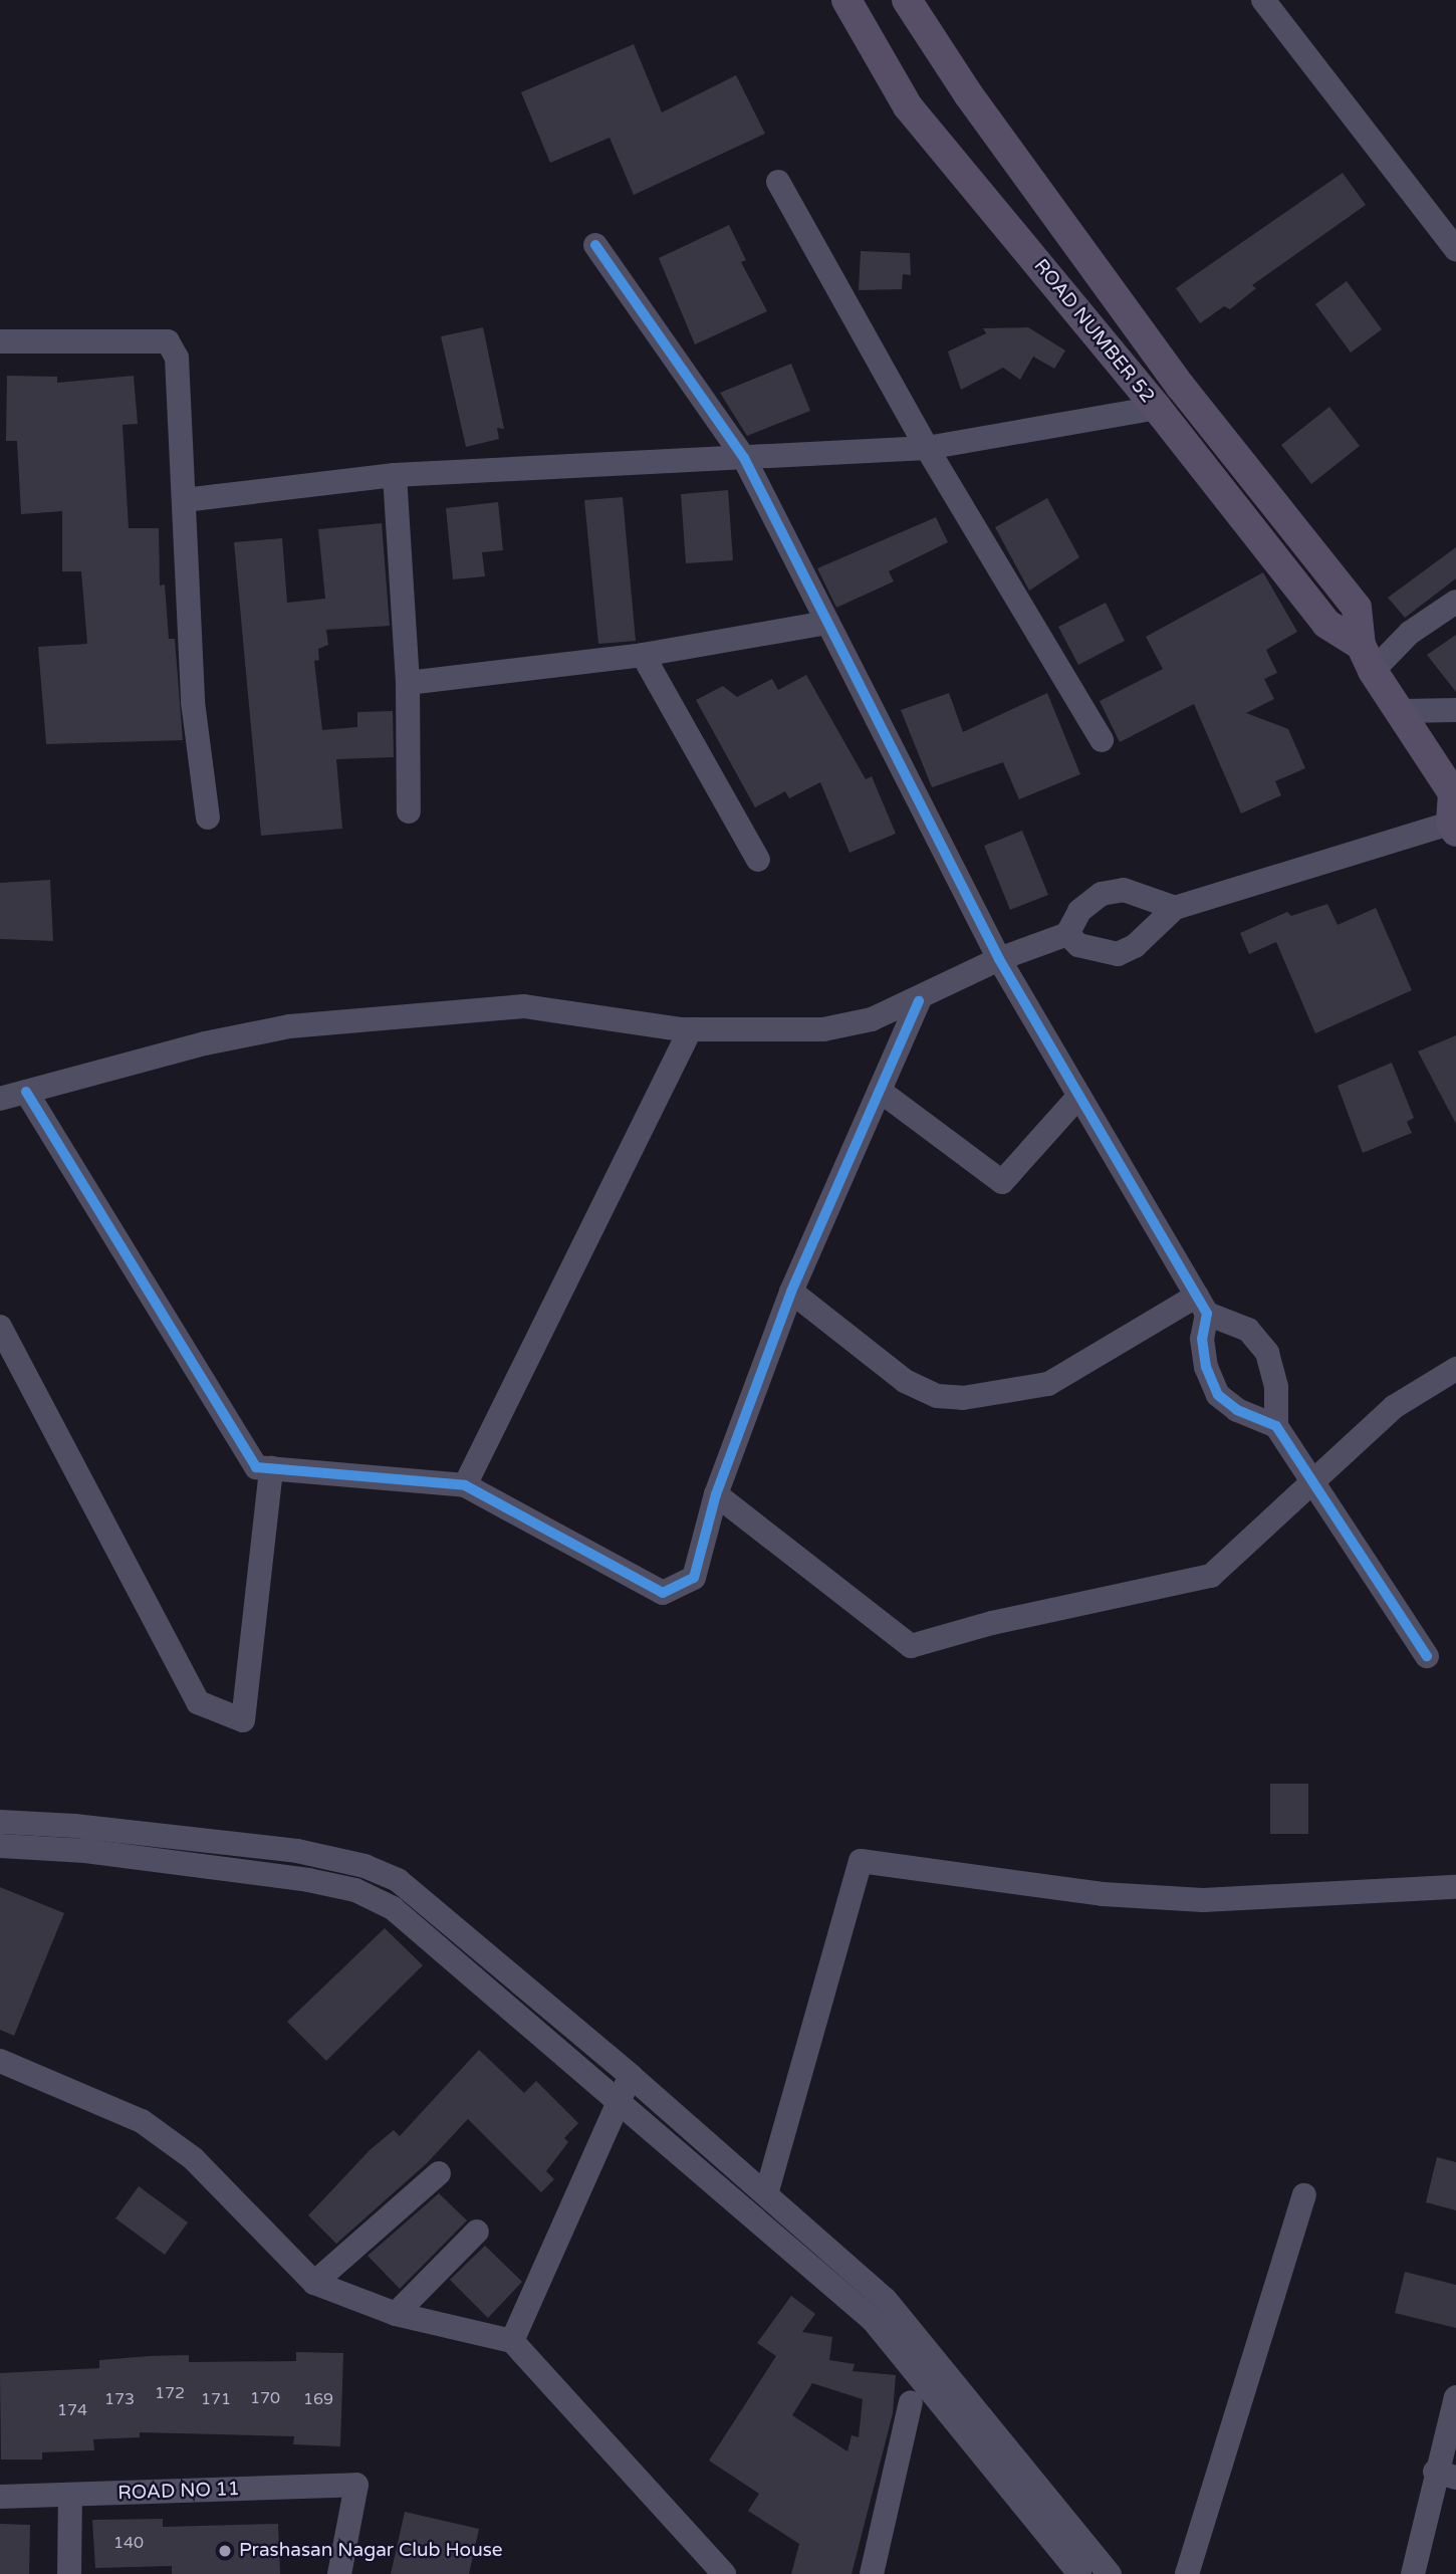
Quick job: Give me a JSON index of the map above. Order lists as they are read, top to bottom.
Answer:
{
  "streets": {
    "main road": ["ROAD NUMBER 52"],
    "street": ["ROAD NO 11"]
  },
  "places": ["Prashasan Nagar Club House"],
  "house_numbers": [
    "172",
    "170",
    "173",
    "171",
    "169",
    "174",
    "140"
  ]
}
